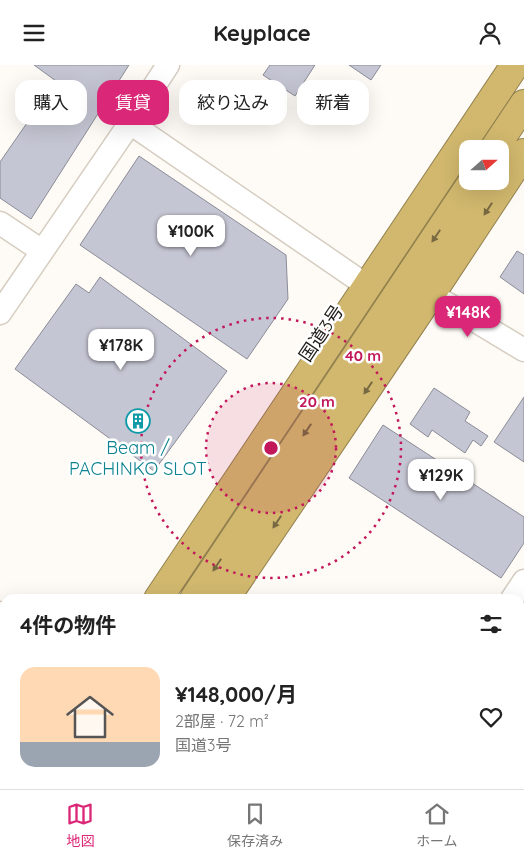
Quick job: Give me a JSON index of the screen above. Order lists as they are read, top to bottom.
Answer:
{
  "streets": {
    "highway": ["国道3号"]
  },
  "places": {
    "building": ["Beam / PACHINKO SLOT"]
  },
  "north": "right",
  "page": {
    "header": "Keyplace",
    "chip": [
      "購入",
      "賃貸",
      "絞り込み",
      "新着"
    ],
    "price": [
      "¥100K",
      "¥148K",
      "¥178K",
      "¥129K"
    ],
    "heading": "4件の物件",
    "list": [
      {
        "name": "¥148,000/月",
        "note": "2部屋 · 72 m² · 国道3号"
      }
    ],
    "tabs": ["地図", "保存済み", "ホーム"]
  },
  "rings": ["40 m", "20 m"]
}
